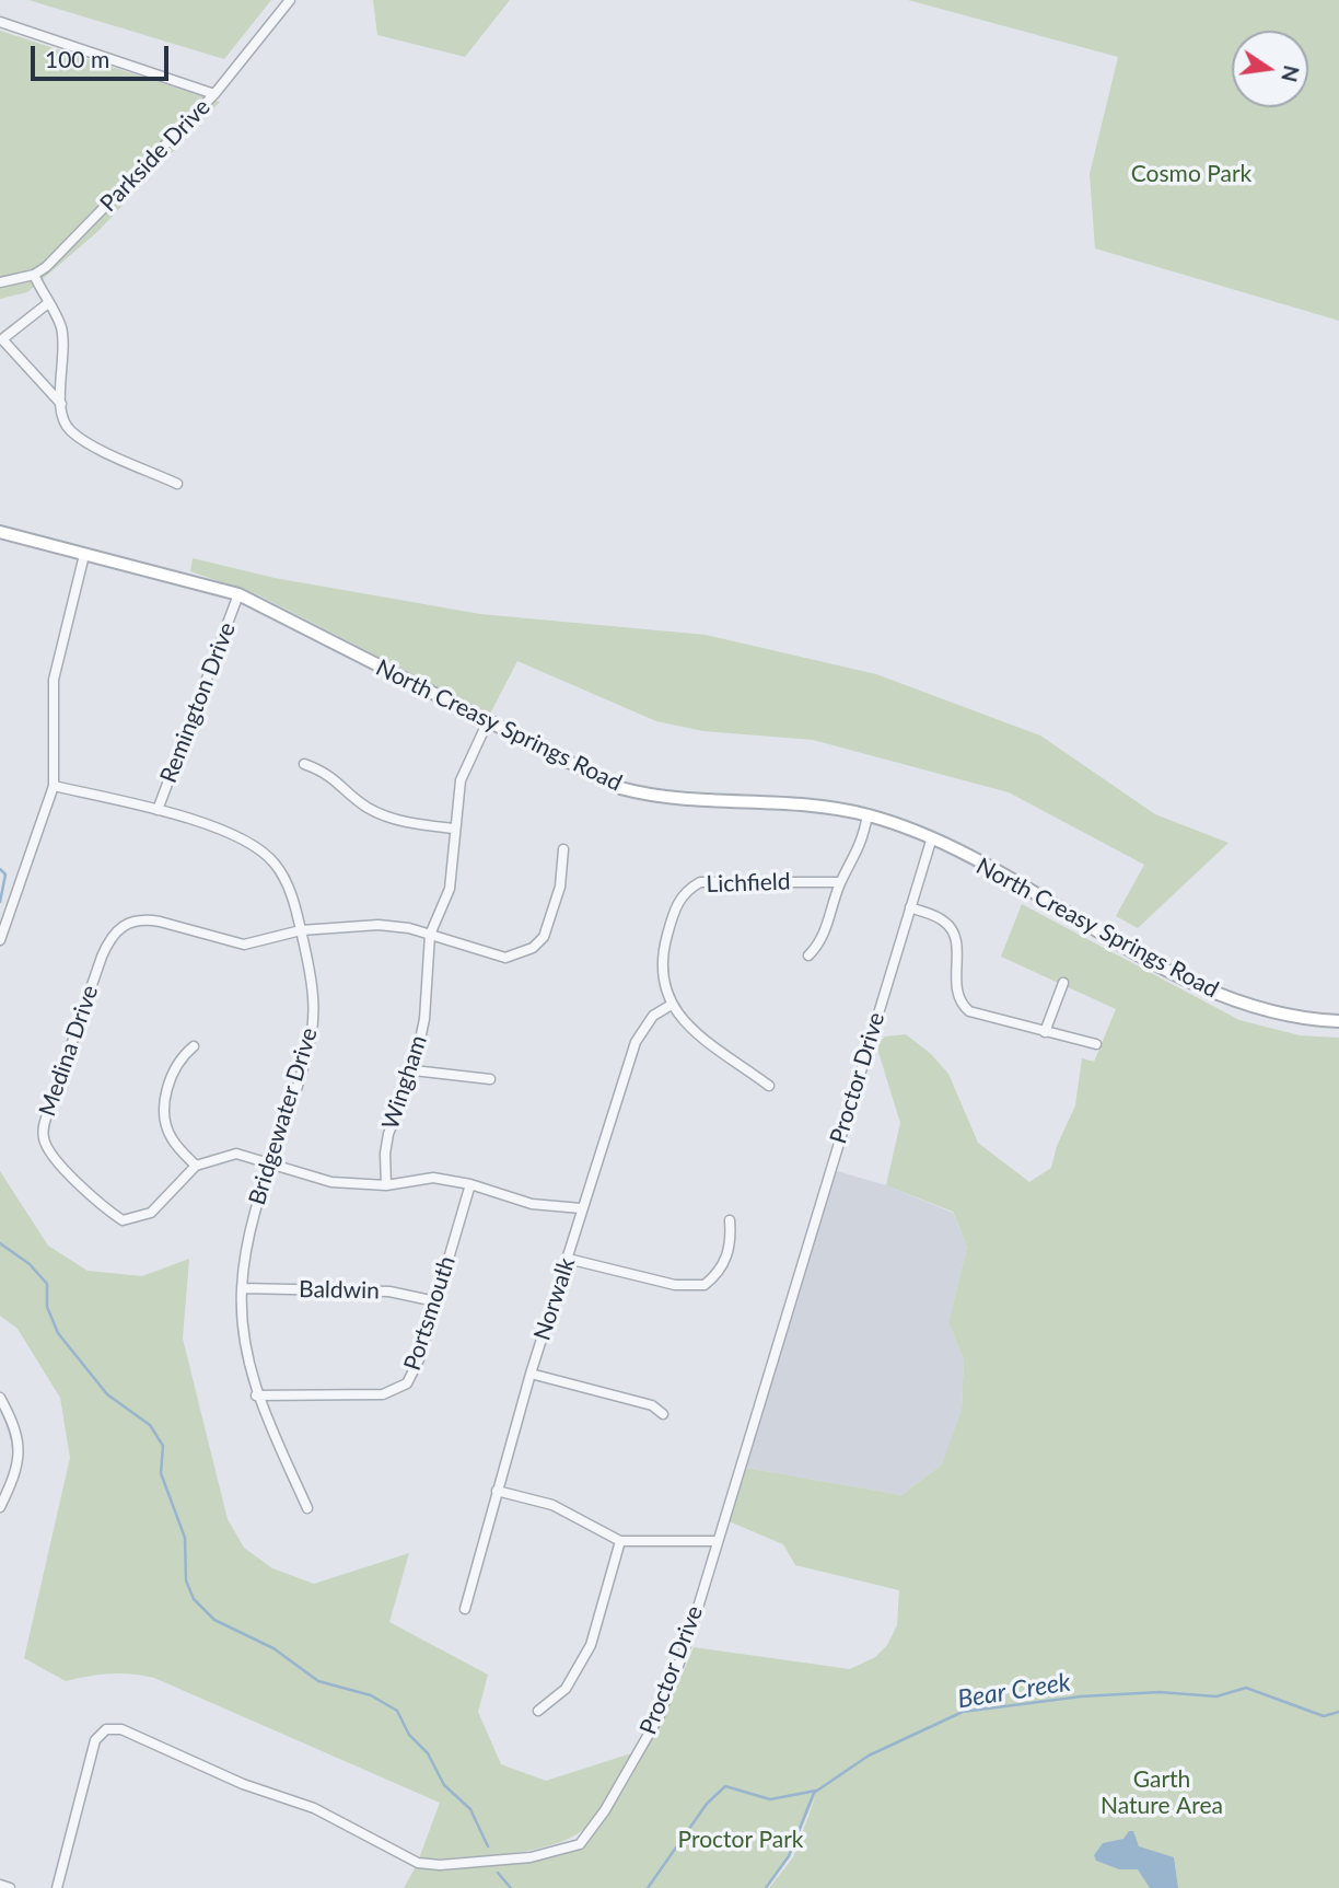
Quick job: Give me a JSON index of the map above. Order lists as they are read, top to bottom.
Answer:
{
  "streets": {
    "street": [
      "Parkside Drive",
      "Remington Drive",
      "North Creasy Springs Road",
      "Lichfield",
      "Medina Drive",
      "Proctor Drive",
      "Wingham",
      "Bridgewater Drive",
      "Baldwin",
      "Norwalk",
      "Portsmouth"
    ]
  },
  "crossings": [
    ["Remington Drive", "North Creasy Springs Road"],
    ["Remington Drive", "Bridgewater Drive"],
    ["North Creasy Springs Road", "Proctor Drive"],
    ["North Creasy Springs Road", "Wingham"],
    ["Lichfield", "Norwalk"],
    ["Medina Drive", "Bridgewater Drive"],
    ["Bridgewater Drive", "Baldwin"],
    ["Bridgewater Drive", "Portsmouth"],
    ["Baldwin", "Portsmouth"]
  ],
  "water": ["Bear Creek"],
  "parks": ["Cosmo Park", "Garth Nature Area", "Proctor Park"],
  "scale_bar": "100 m",
  "north": "right"
}
